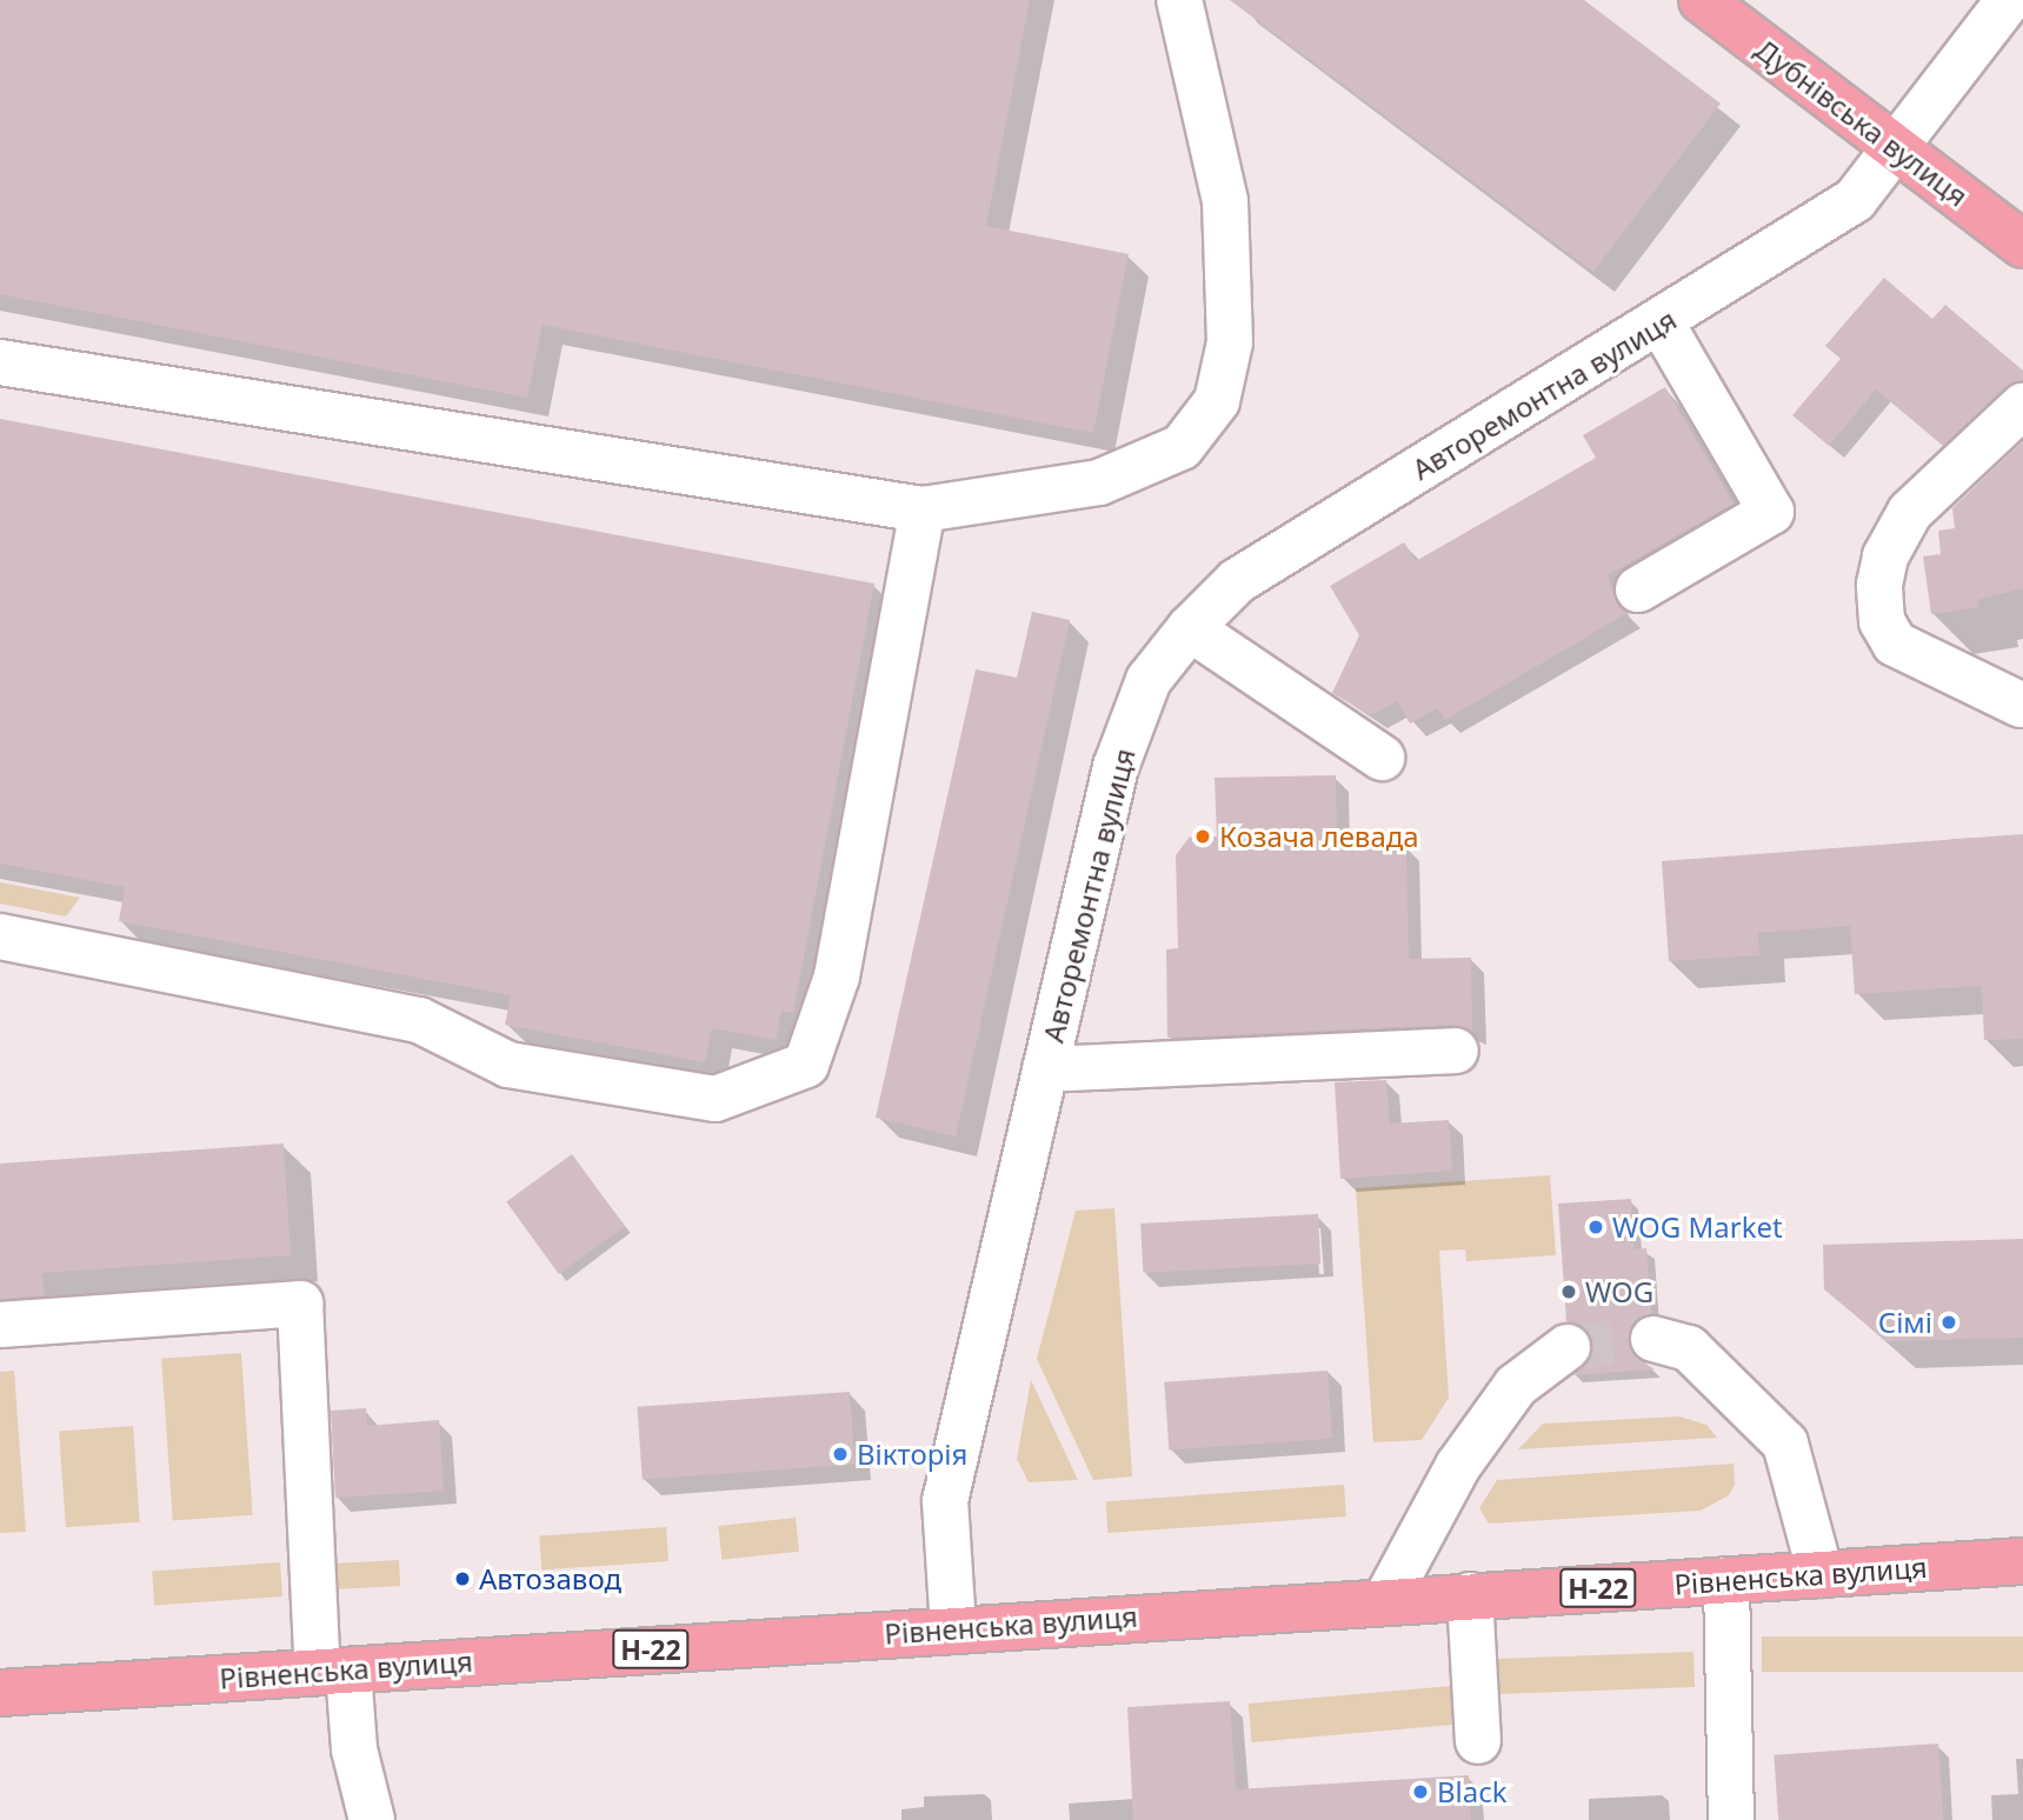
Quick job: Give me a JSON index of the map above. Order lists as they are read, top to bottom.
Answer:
{
  "streets": {
    "main road": ["Дубнівська вулиця", "Рівненська вулиця", "Н-22"],
    "street": ["Авторемонтна вулиця"]
  },
  "crossings": [
    ["Дубнівська вулиця", "Авторемонтна вулиця"],
    ["Авторемонтна вулиця", "Рівненська вулиця"]
  ],
  "places": [
    "Козача левада",
    "WOG Market",
    "WOG",
    "Сімі",
    "Вікторія",
    "Автозавод",
    "Black"
  ]
}
